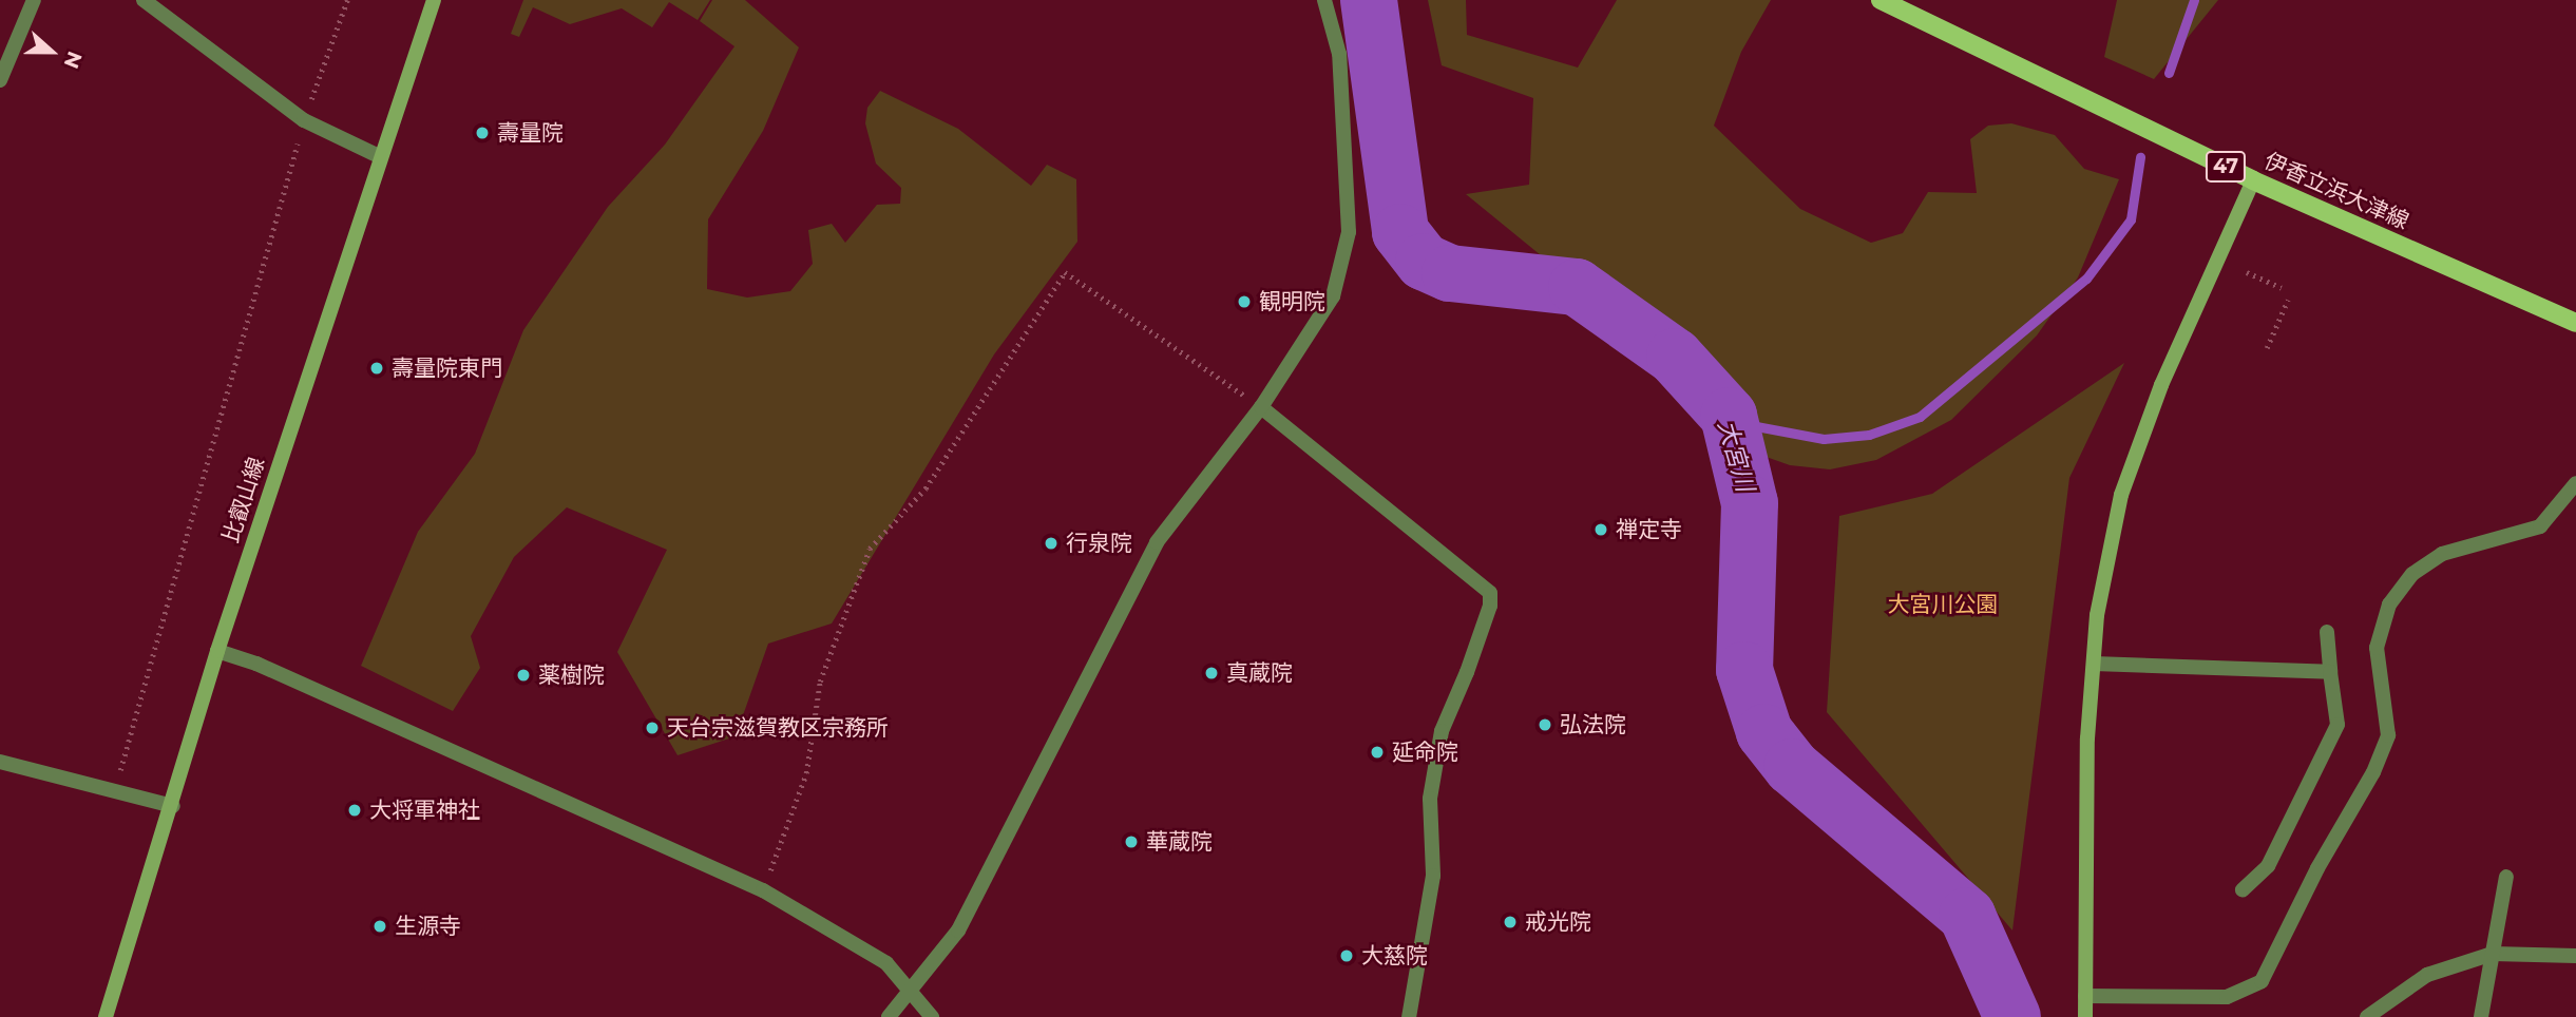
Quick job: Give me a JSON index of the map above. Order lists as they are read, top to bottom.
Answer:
{
  "streets": {
    "main road": ["47", "伊香立浜大津線", "比叡山線"]
  },
  "water": ["大宮川"],
  "parks": ["大宮川公園"],
  "places": [
    "壽量院",
    "観明院",
    "壽量院東門",
    "禅定寺",
    "行泉院",
    "真蔵院",
    "薬樹院",
    "弘法院",
    "天台宗滋賀教区宗務所",
    "延命院",
    "大将軍神社",
    "華蔵院",
    "戒光院",
    "生源寺",
    "大慈院"
  ],
  "north": "right"
}
